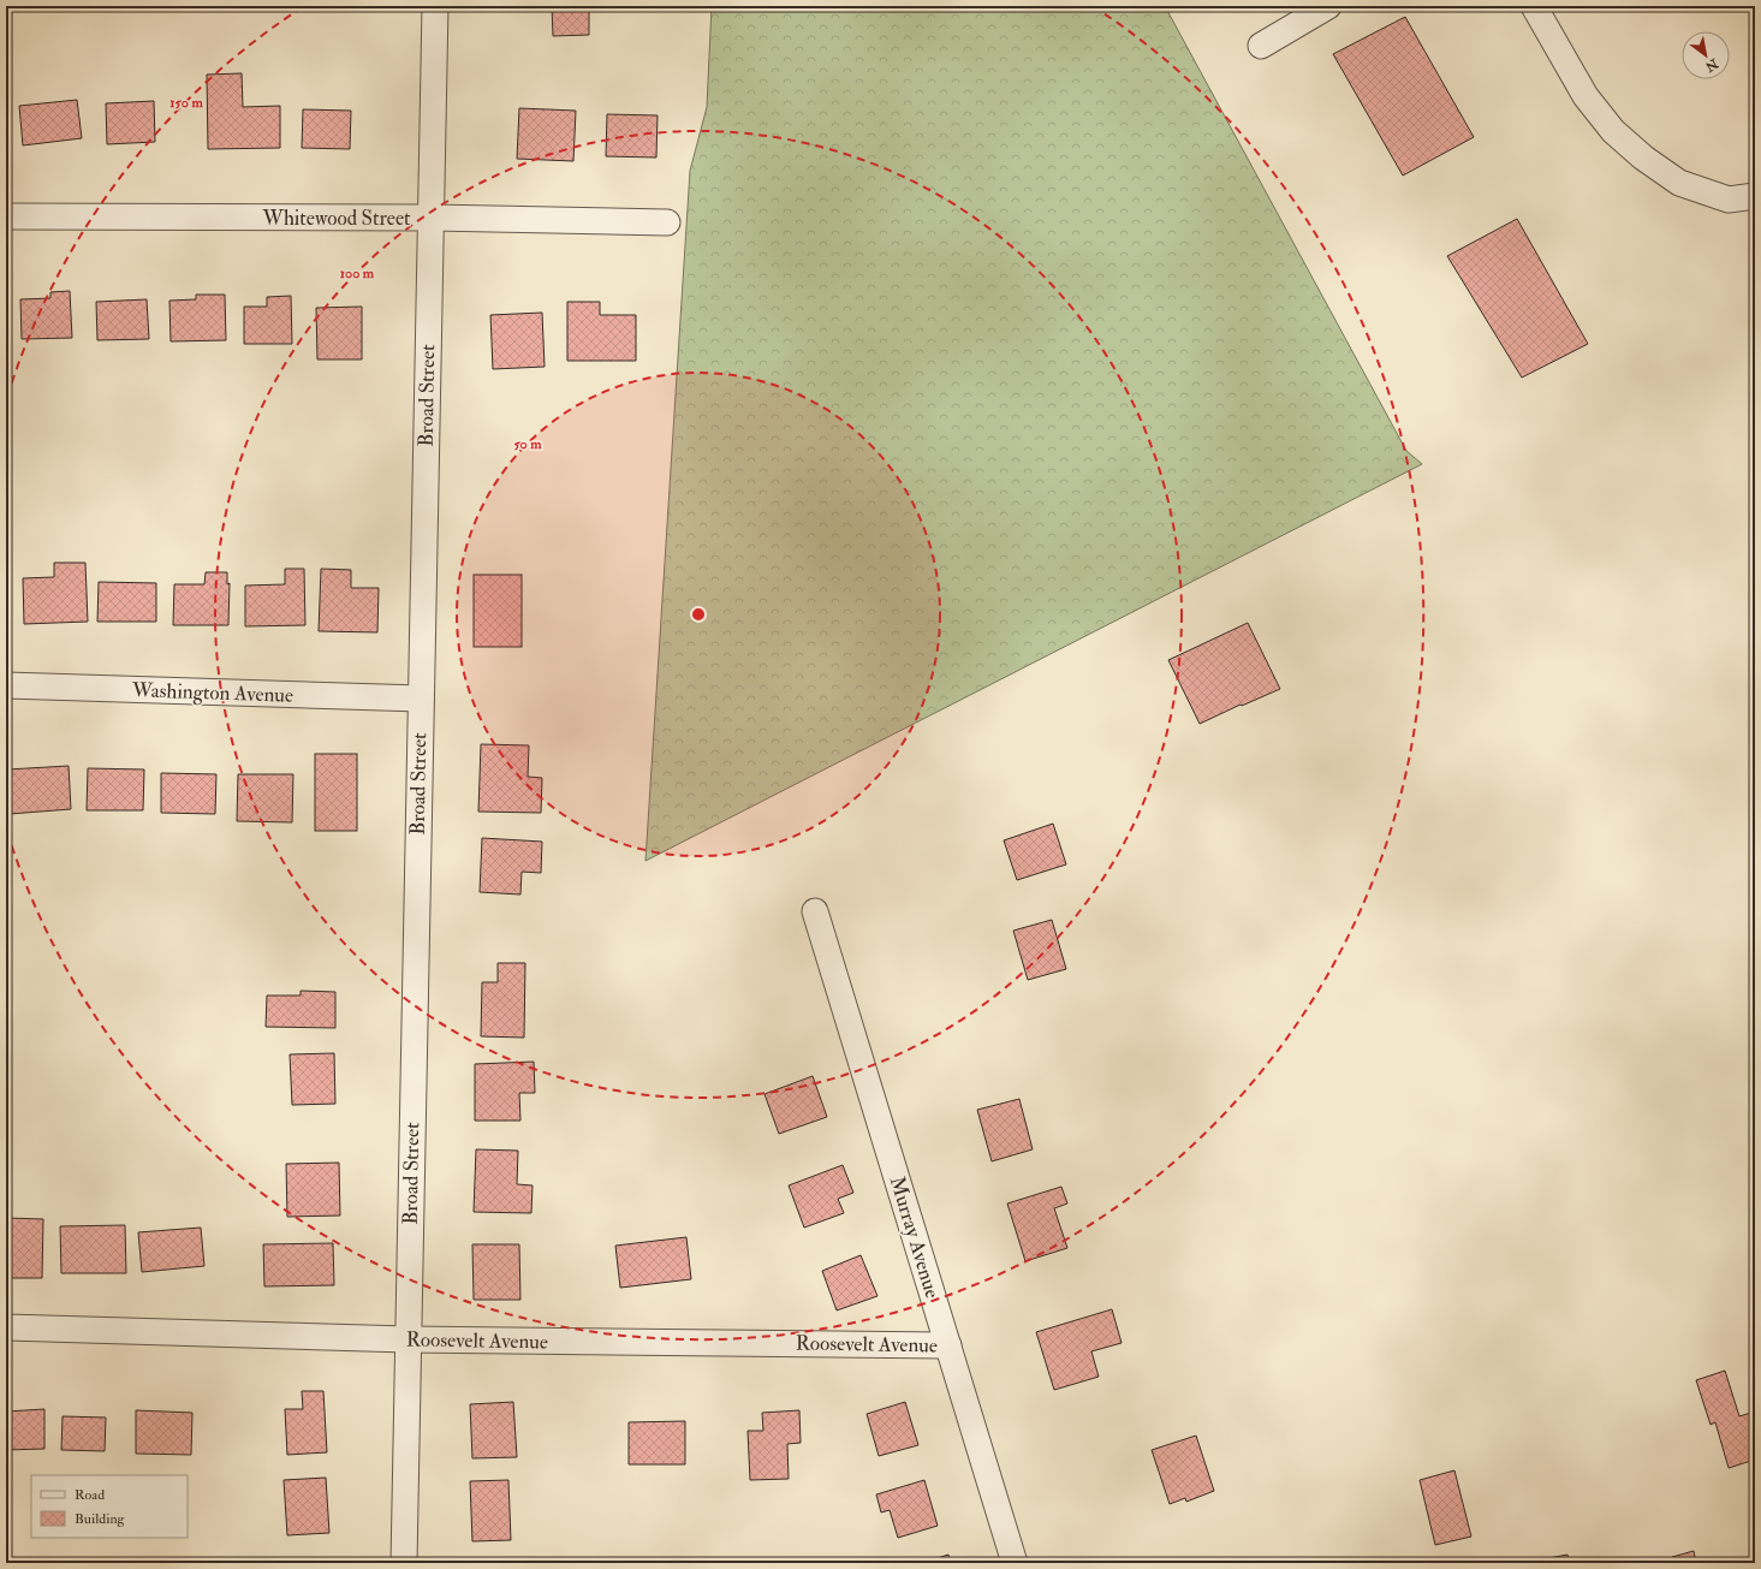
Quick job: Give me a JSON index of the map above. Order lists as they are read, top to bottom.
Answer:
{
  "streets": {
    "street": [
      "Whitewood Street",
      "Broad Street",
      "Washington Avenue",
      "Murray Avenue",
      "Roosevelt Avenue"
    ]
  },
  "crossings": [
    ["Whitewood Street", "Broad Street"],
    ["Broad Street", "Washington Avenue"],
    ["Broad Street", "Roosevelt Avenue"],
    ["Murray Avenue", "Roosevelt Avenue"]
  ],
  "legend": ["Road", "Building"],
  "north": "bottom right",
  "rings": ["150 m", "100 m", "50 m"]
}
